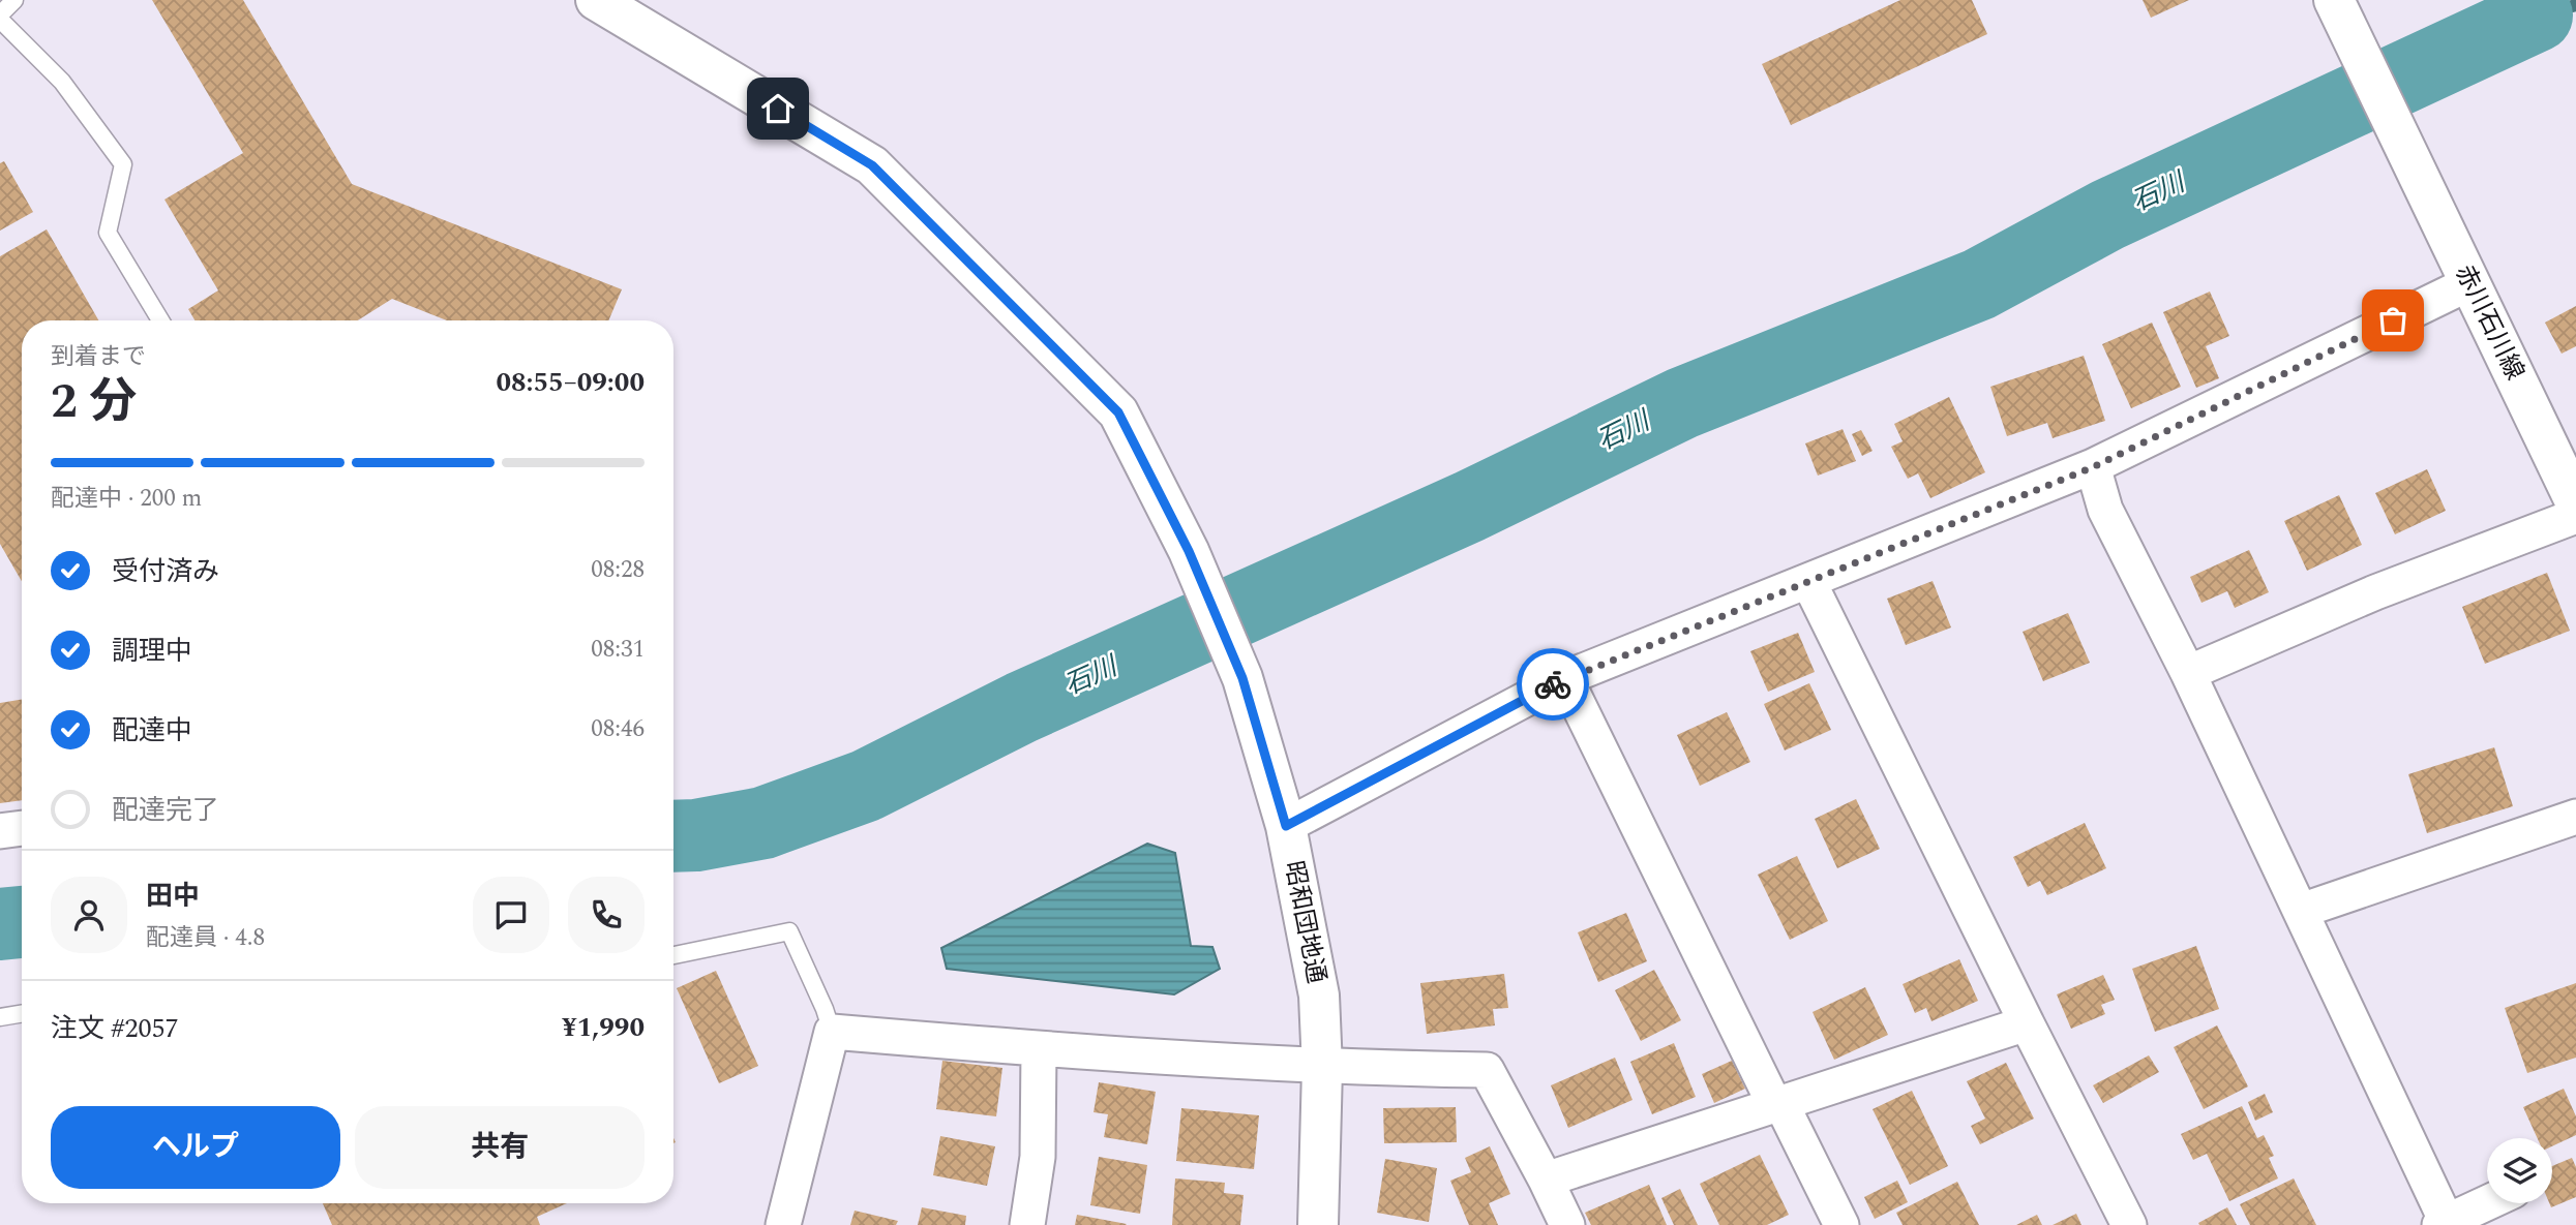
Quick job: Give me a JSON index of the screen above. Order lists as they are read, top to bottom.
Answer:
{
  "streets": {
    "street": ["赤川石川線", "昭和団地通"]
  },
  "water": ["石川"],
  "page": {
    "heading": ["2 分", "到着まで", "08:55–09:00"],
    "panel": [
      "田中",
      "配達員 · 4.8",
      "注文 #2057",
      "¥1,990"
    ],
    "bar": "配達中 · 200 m",
    "list": [
      ["受付済み", "08:28"],
      ["調理中", "08:31"],
      ["配達中", "08:46"],
      "配達完了"
    ],
    "buttons": ["ヘルプ", "共有"]
  }
}
